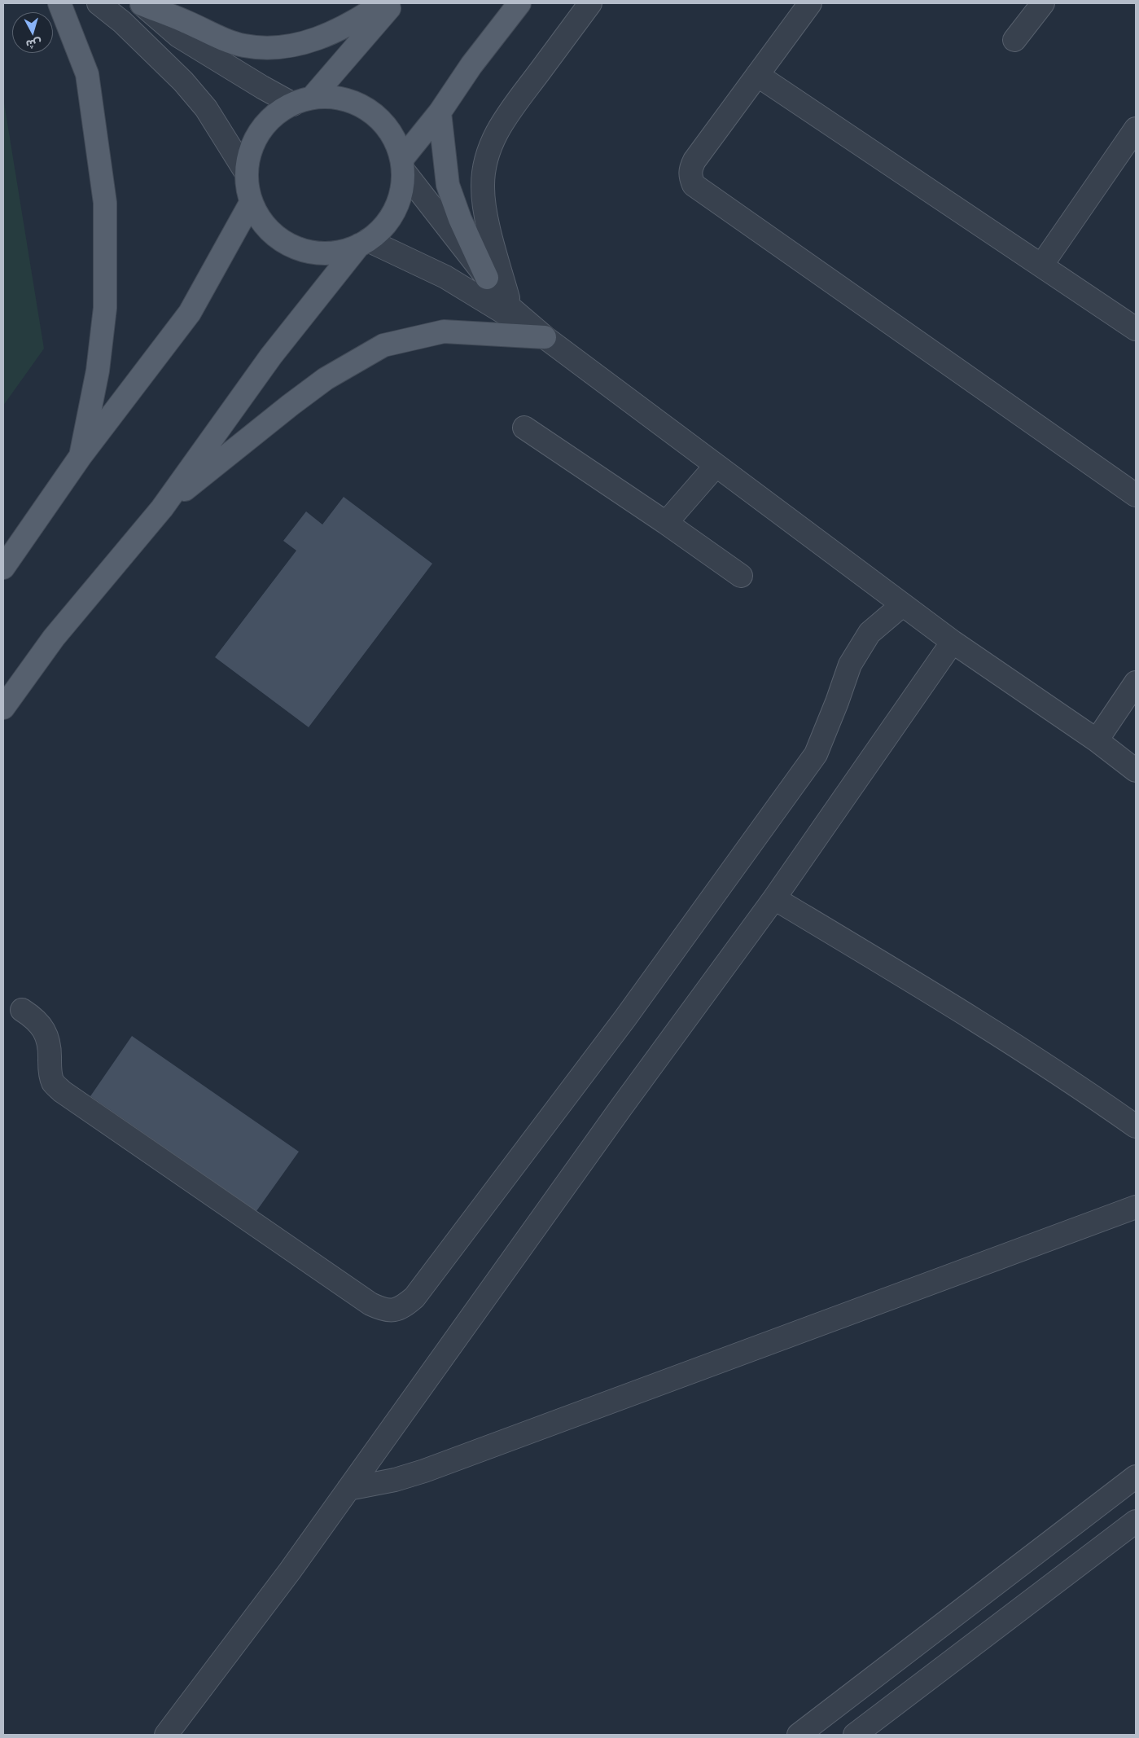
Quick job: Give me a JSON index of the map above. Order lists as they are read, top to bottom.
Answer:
{
  "north": "bottom"
}
